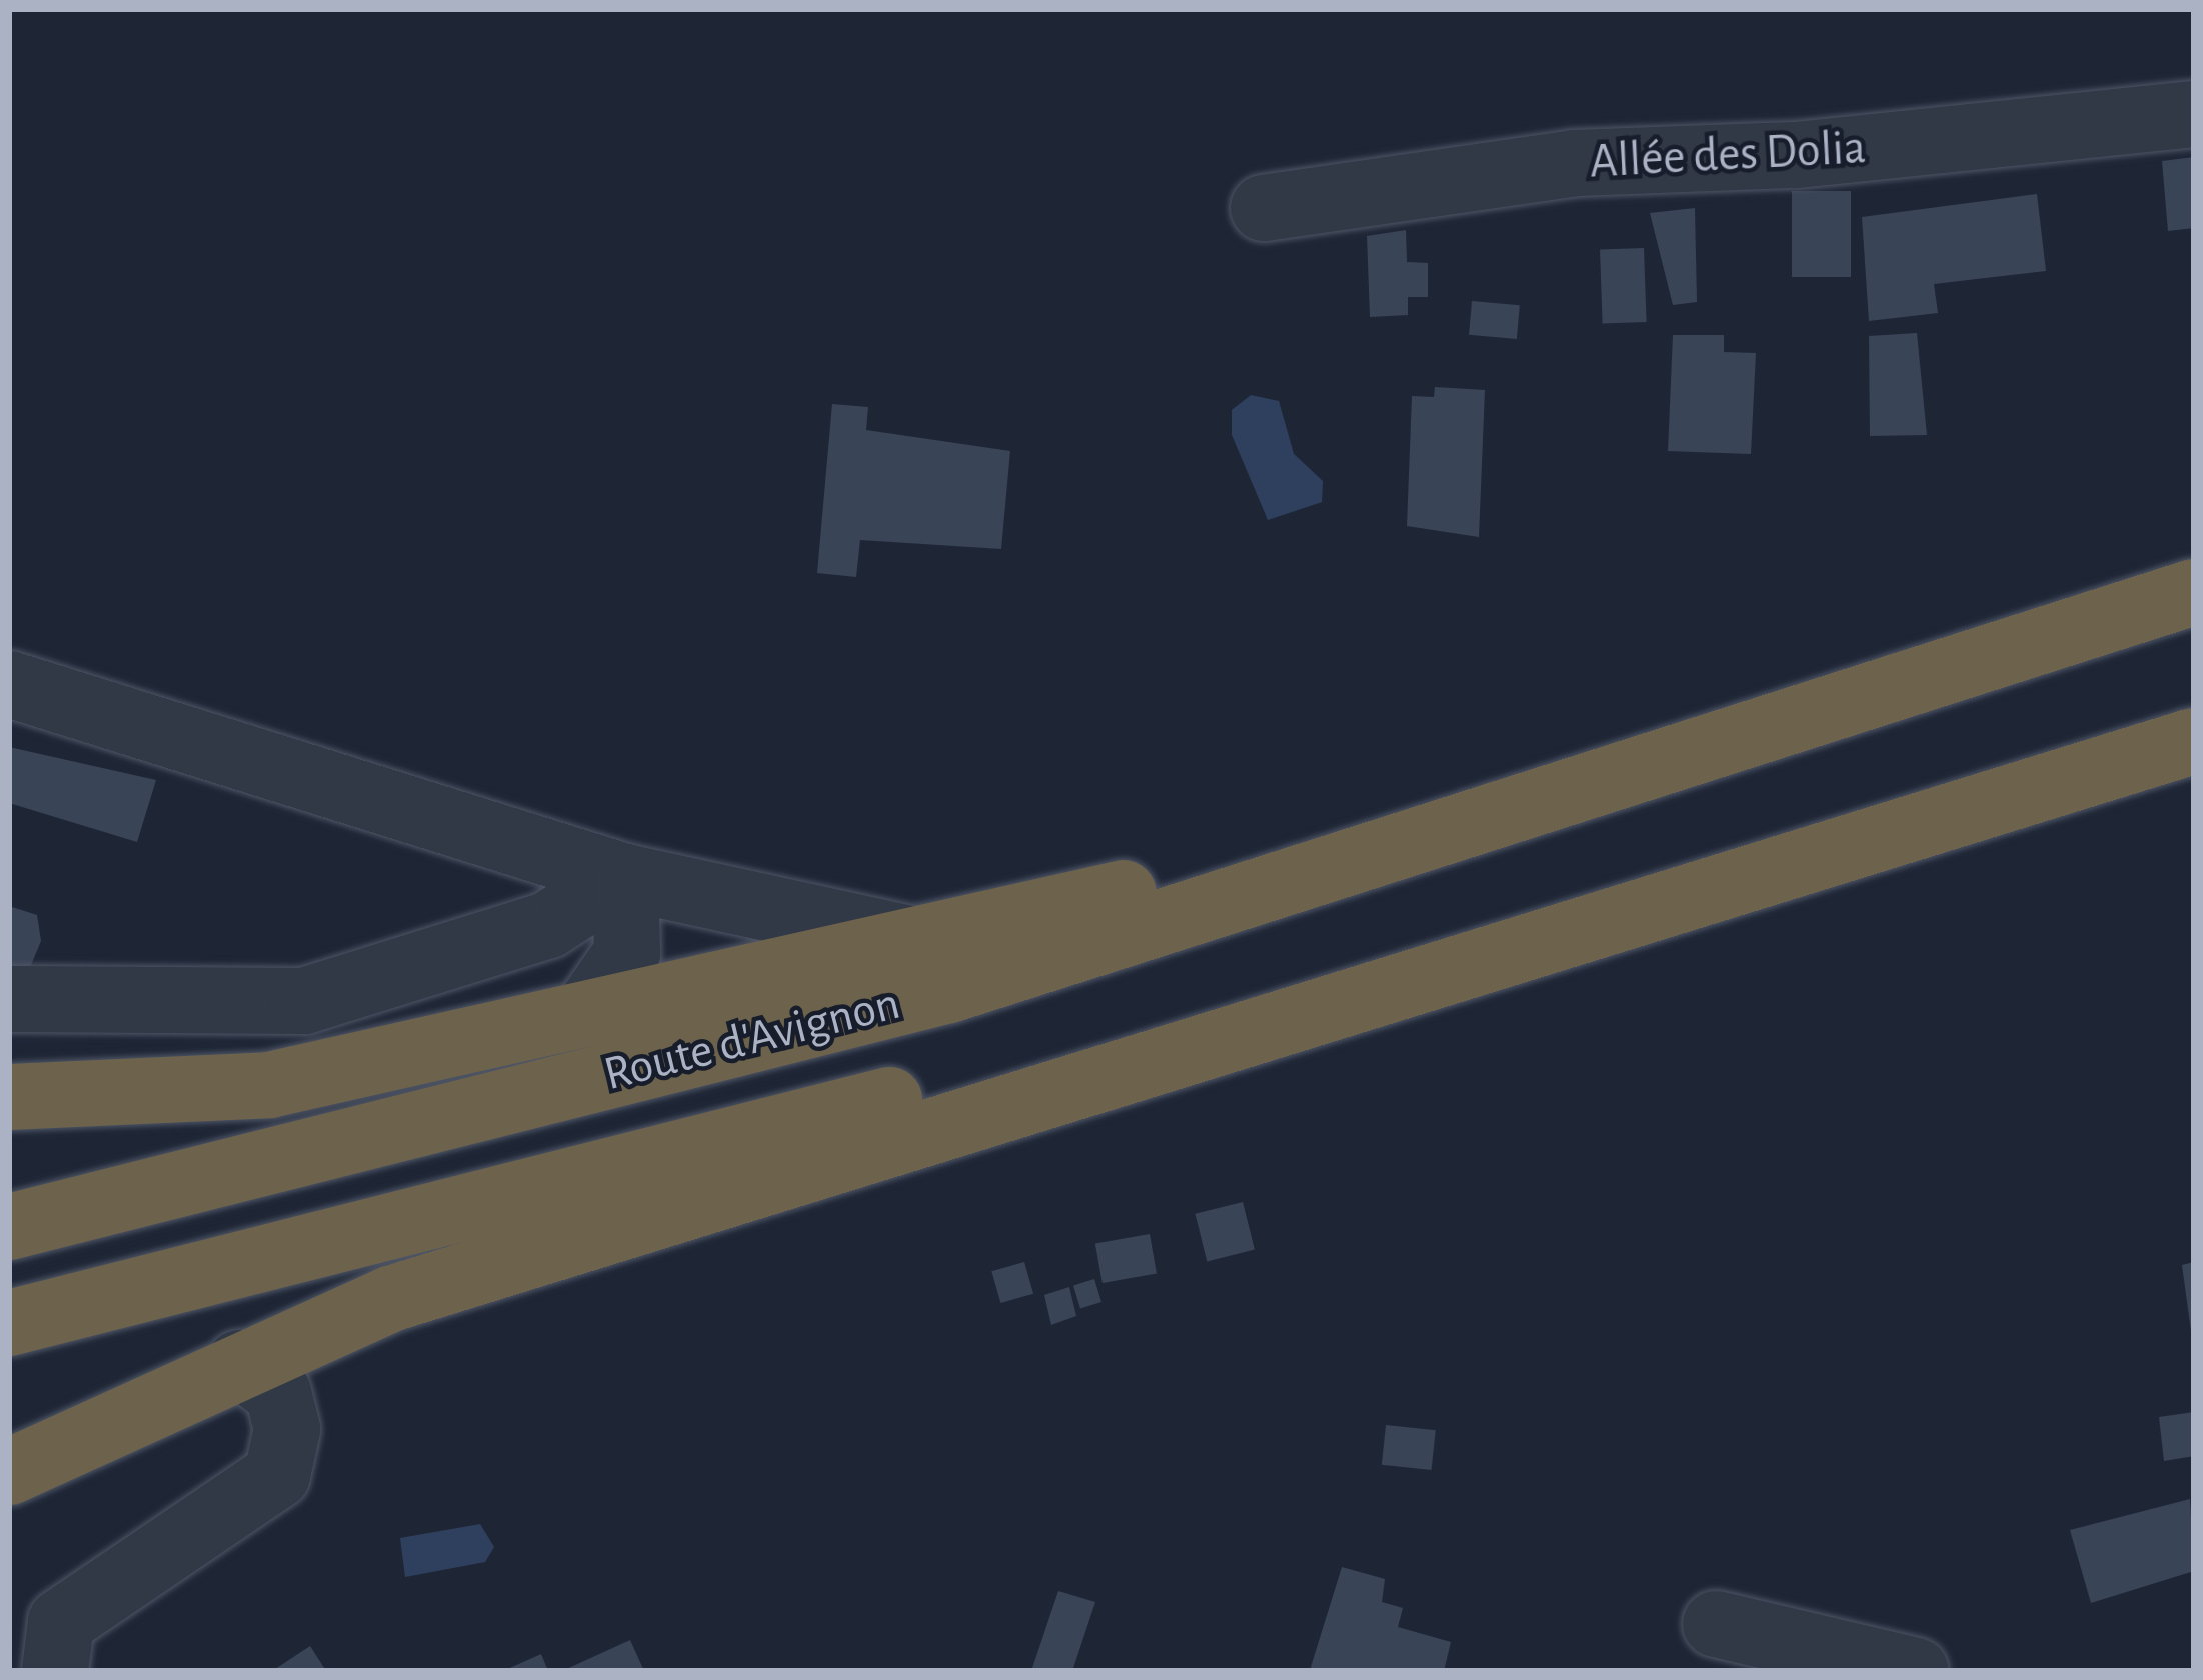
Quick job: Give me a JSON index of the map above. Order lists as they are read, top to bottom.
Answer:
{
  "streets": {
    "highway": ["Route d'Avignon"],
    "street": ["Allée des Dolia"]
  }
}
